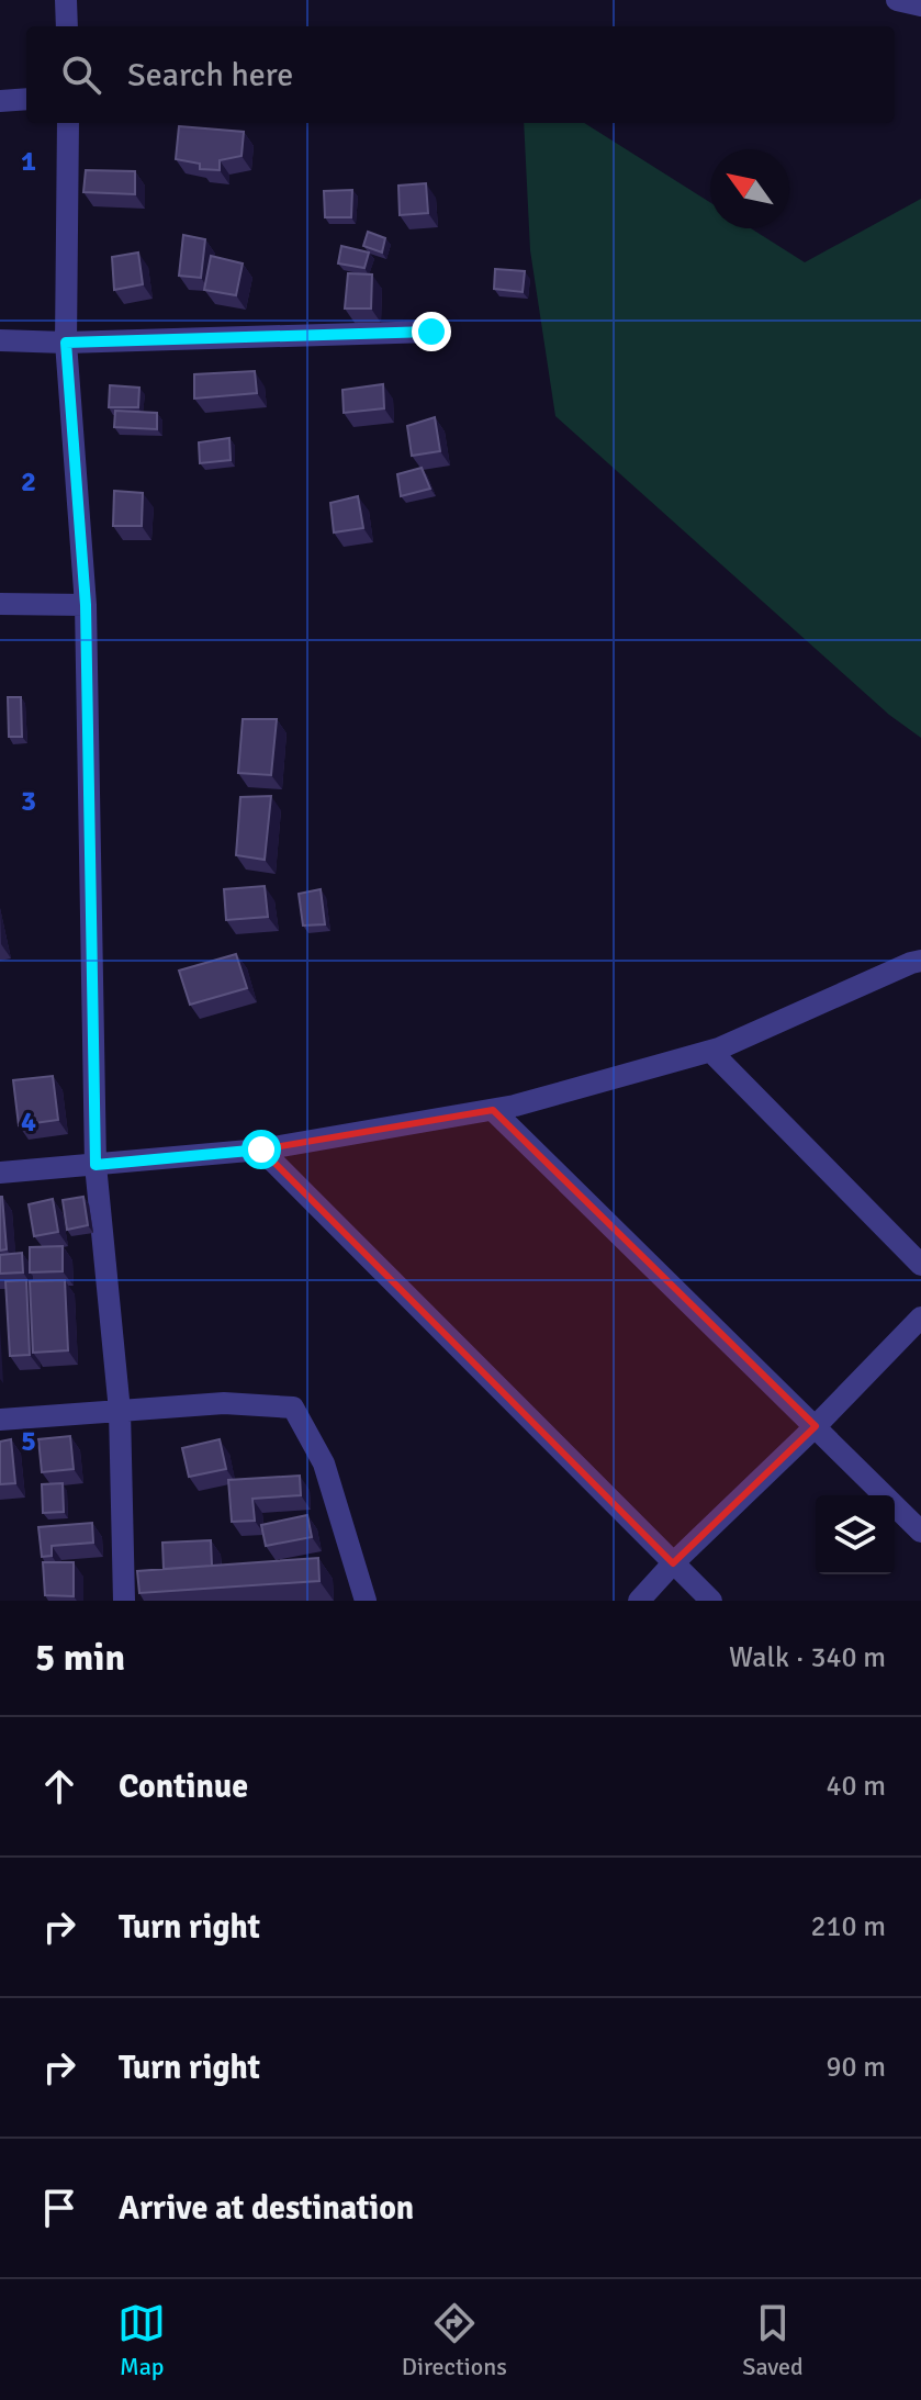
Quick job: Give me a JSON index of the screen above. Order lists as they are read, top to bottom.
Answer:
{
  "north": "top left",
  "page": {
    "search": "Search here",
    "heading": ["5 min", "Walk · 340 m"],
    "list": [
      ["Continue", "40 m"],
      ["Turn right", "210 m"],
      ["Turn right", "90 m"],
      "Arrive at destination"
    ],
    "nav": ["Map", "Directions", "Saved"]
  },
  "grid": {
    "rows": [
      "1",
      "2",
      "3",
      "4",
      "5"
    ]
  }
}
